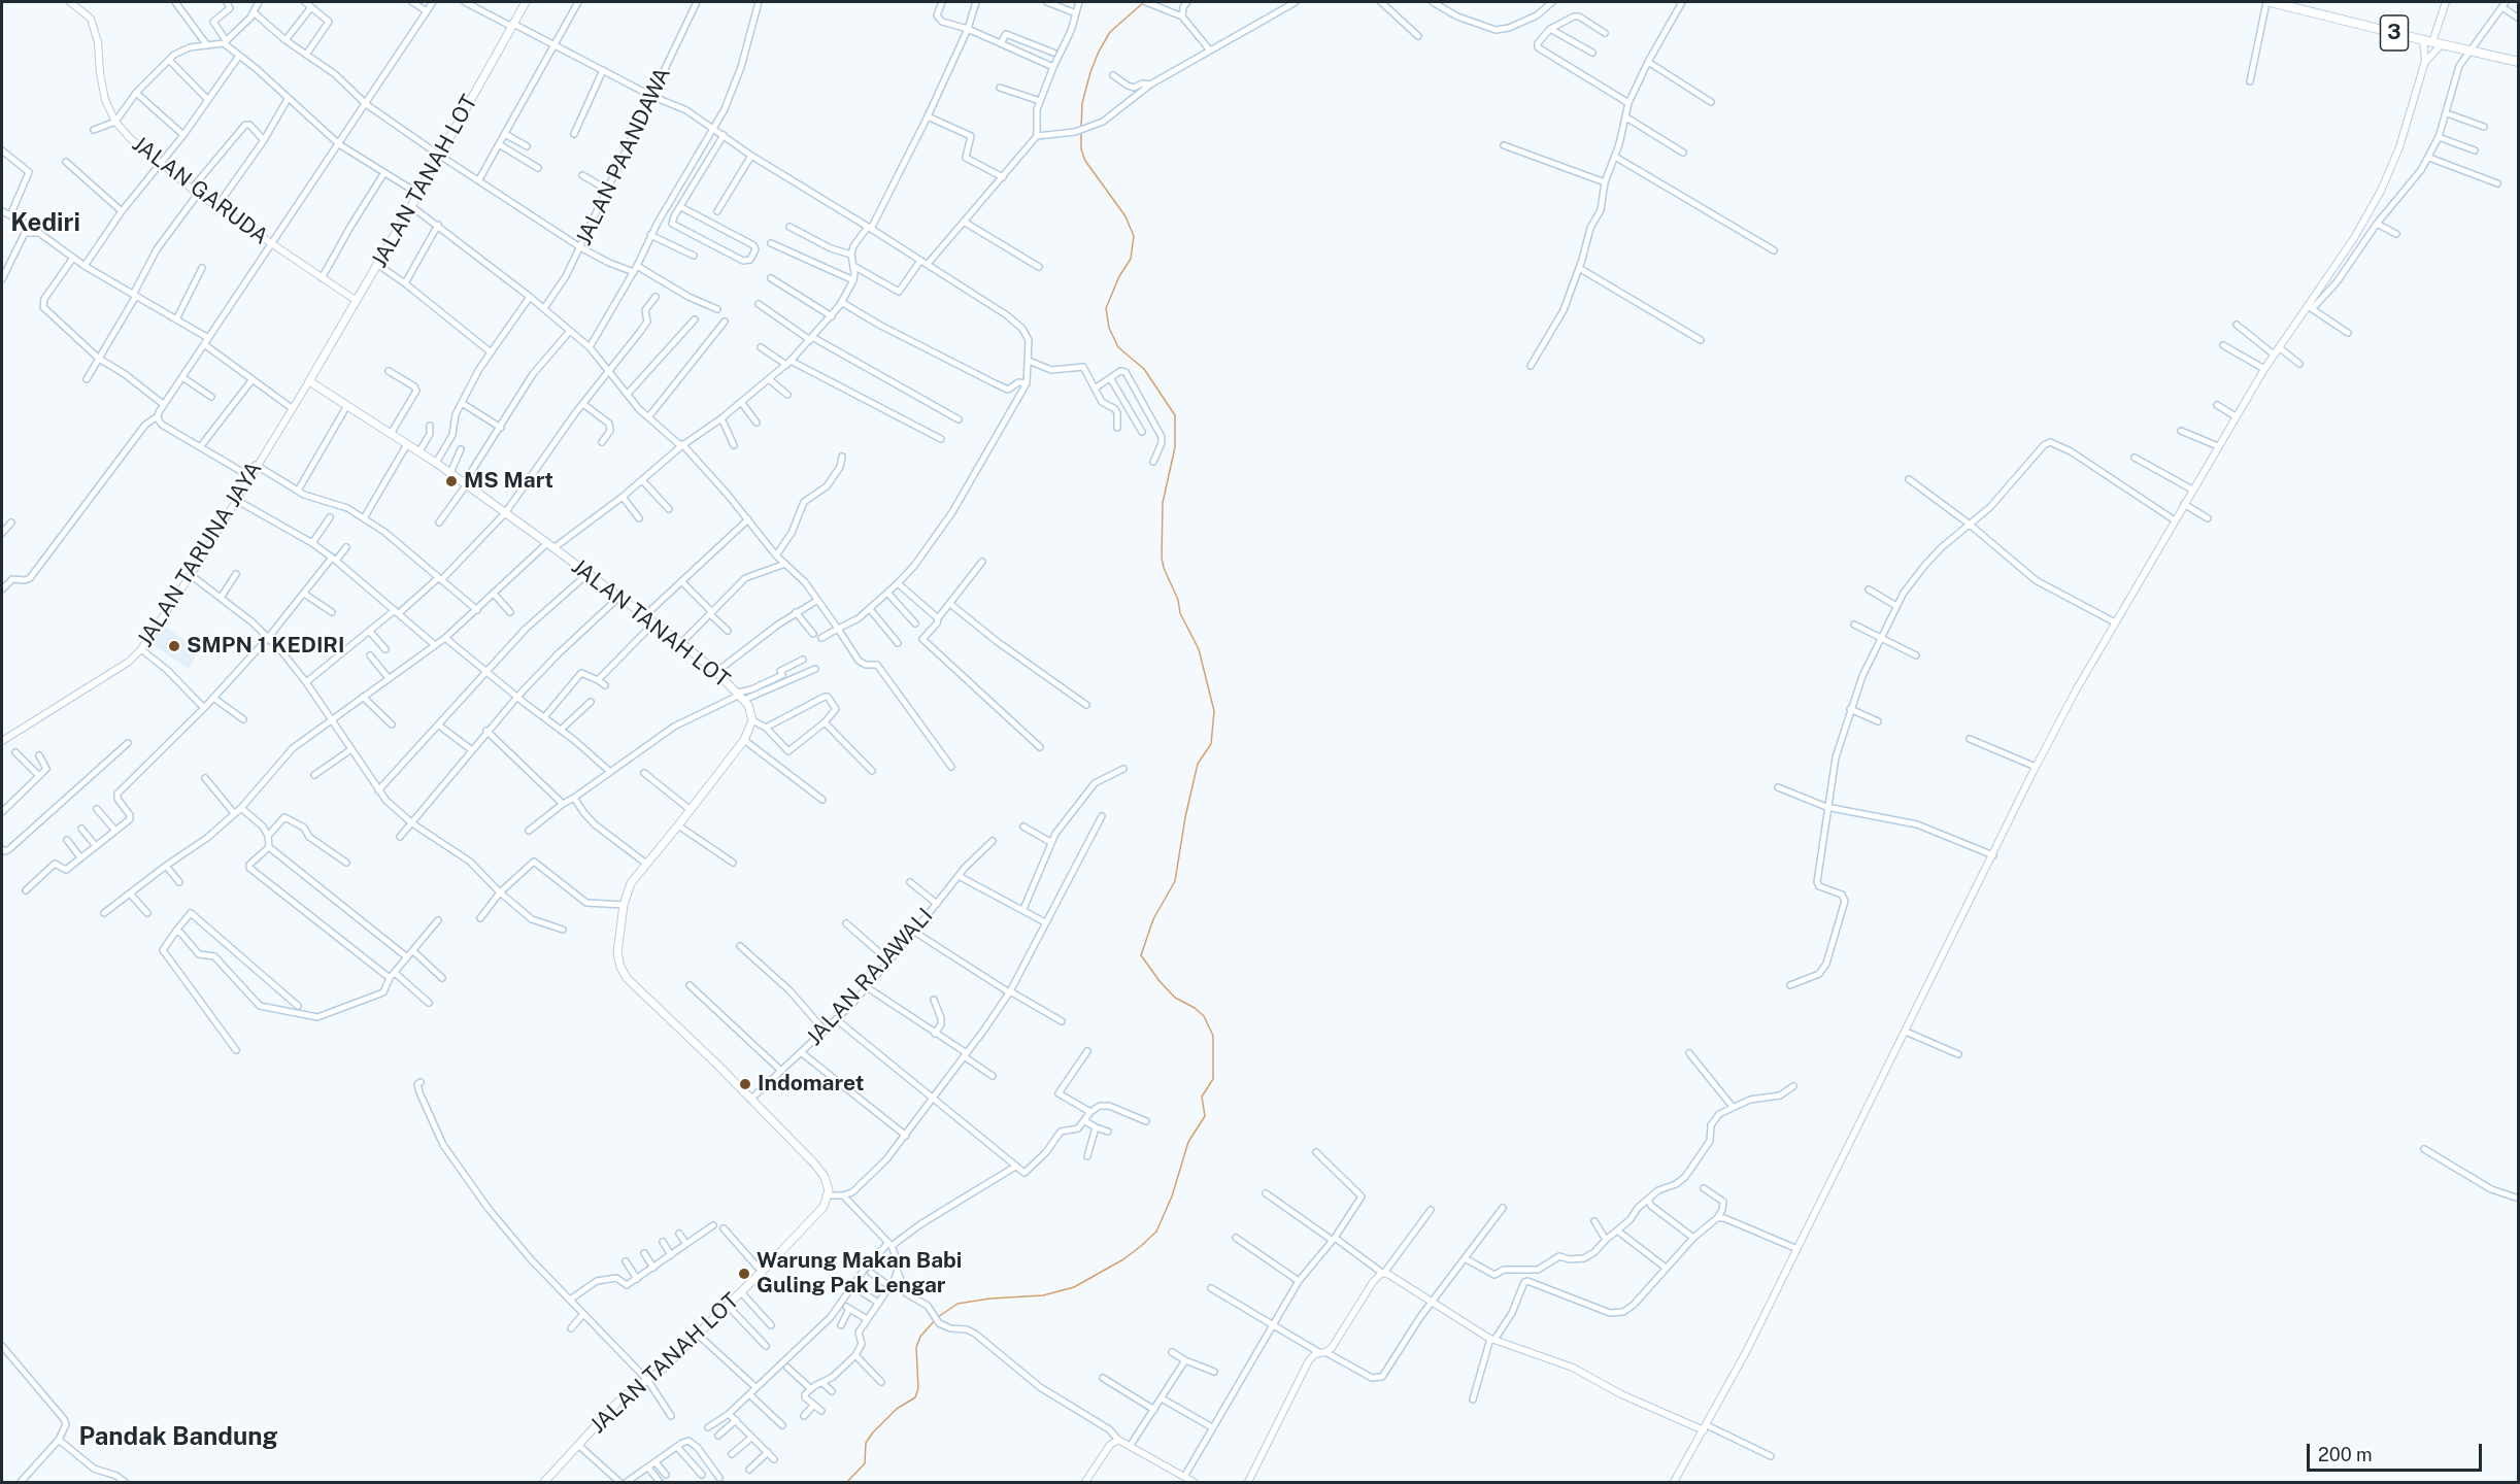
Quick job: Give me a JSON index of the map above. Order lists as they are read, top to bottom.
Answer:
{
  "streets": {
    "highway": ["3"],
    "main road": ["JALAN TANAH LOT"],
    "street": [
      "JALAN PAANDAWA",
      "JALAN GARUDA",
      "JALAN TARUNA JAYA",
      "JALAN RAJAWALI"
    ]
  },
  "crossings": [
    ["JALAN TANAH LOT", "JALAN GARUDA"],
    ["JALAN TANAH LOT", "JALAN TARUNA JAYA"]
  ],
  "districts": ["Kediri", "Pandak Bandung"],
  "places": [
    "MS Mart",
    "SMPN 1 KEDIRI",
    "Indomaret",
    "Warung Makan Babi Guling Pak Lengar"
  ],
  "scale_bar": "200 m"
}
